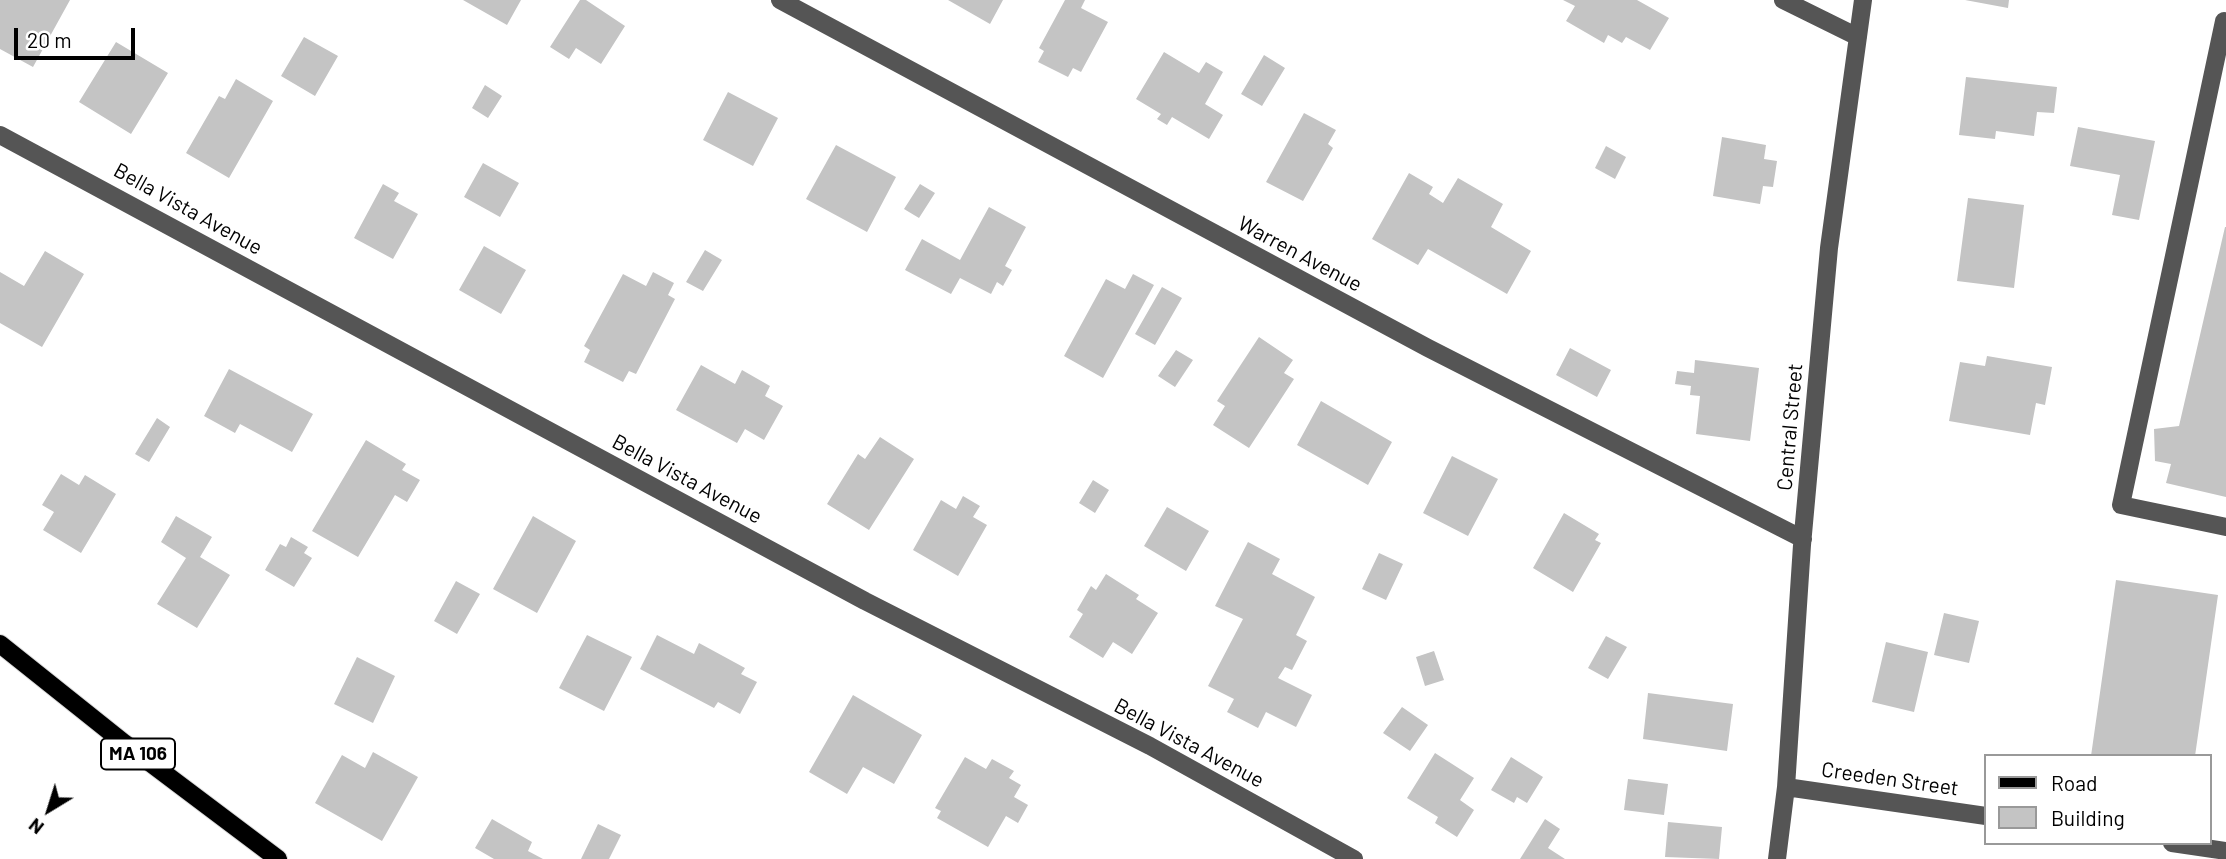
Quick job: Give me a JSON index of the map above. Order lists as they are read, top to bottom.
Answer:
{
  "streets": {
    "main road": ["MA 106"],
    "street": [
      "Bella Vista Avenue",
      "Warren Avenue",
      "Central Street",
      "Creeden Street"
    ]
  },
  "crossings": [
    ["Warren Avenue", "Central Street"],
    ["Central Street", "Creeden Street"]
  ],
  "legend": ["Road", "Building"],
  "scale_bar": "20 m",
  "north": "bottom left"
}
